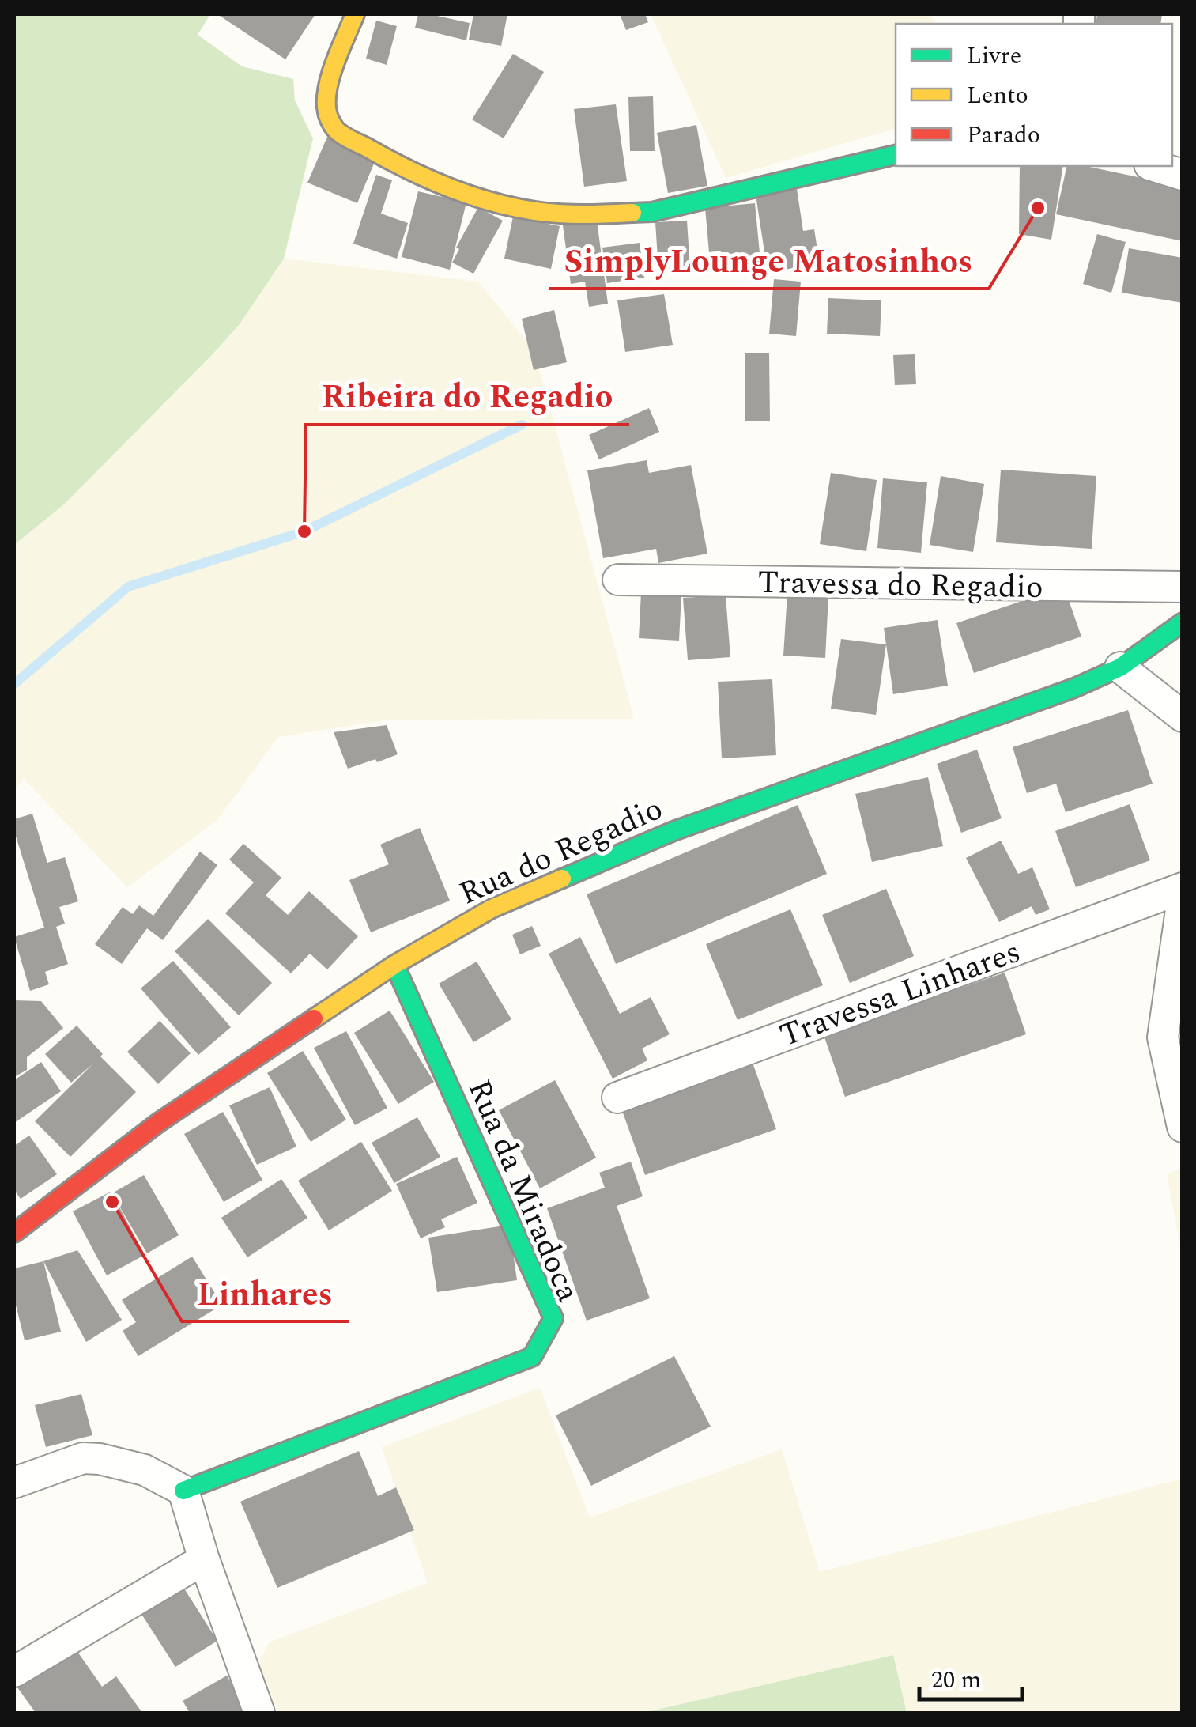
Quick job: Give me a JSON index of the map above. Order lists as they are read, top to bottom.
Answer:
{
  "streets": {
    "street": [
      "Travessa do Regadio",
      "Rua do Regadio",
      "Travessa Linhares",
      "Rua da Miradoca"
    ]
  },
  "crossings": [
    ["Rua do Regadio", "Rua da Miradoca"]
  ],
  "places": ["SimplyLounge Matosinhos", "Ribeira do Regadio", "Linhares"],
  "legend": ["Livre", "Lento", "Parado"],
  "scale_bar": "20 m"
}
